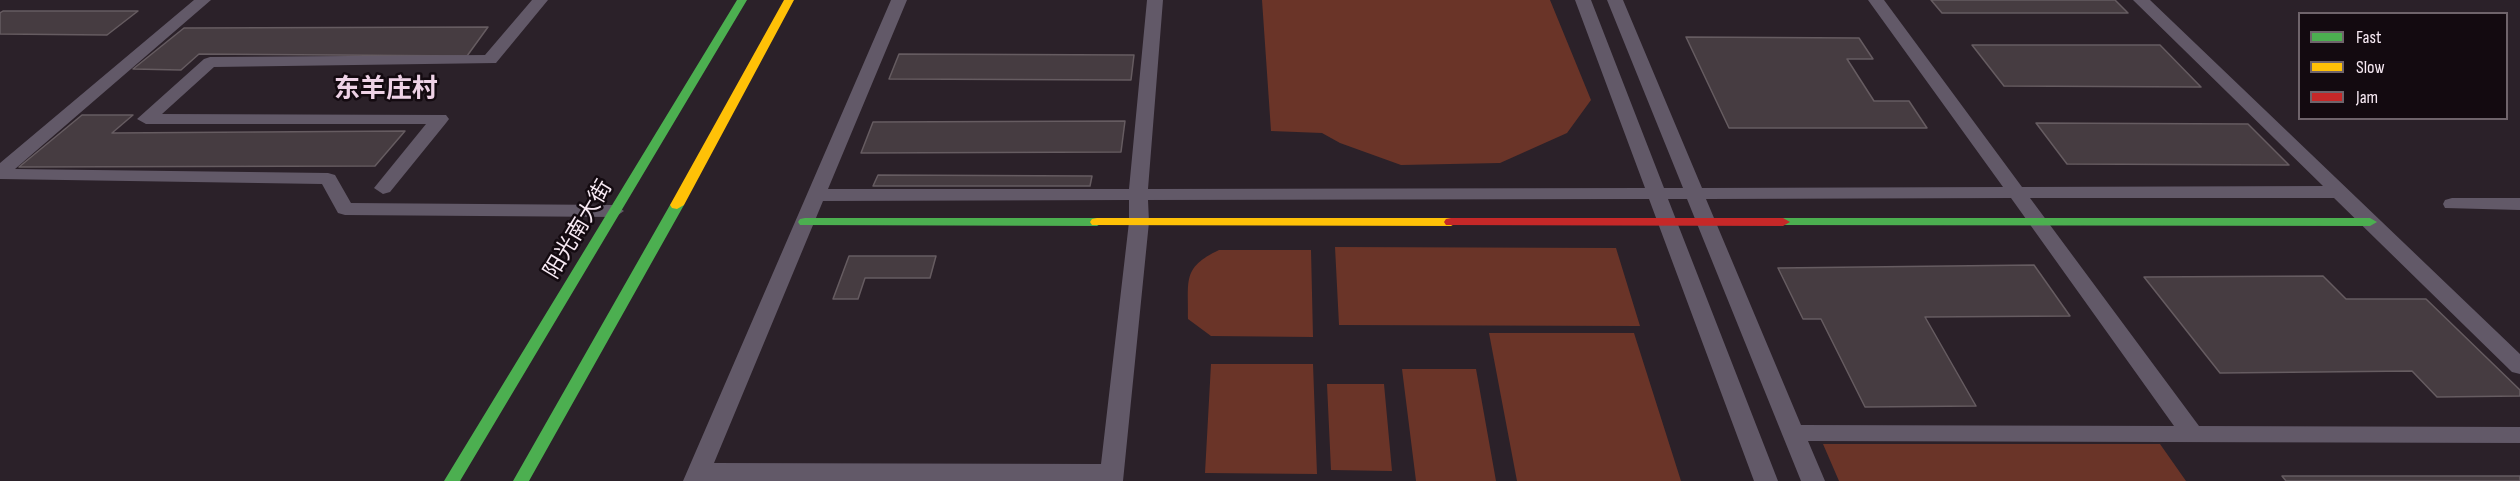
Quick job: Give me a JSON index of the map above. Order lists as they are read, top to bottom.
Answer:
{
  "streets": {
    "main road": ["阳光南大街"]
  },
  "districts": ["东羊庄村"],
  "legend": ["Fast", "Slow", "Jam"]
}
